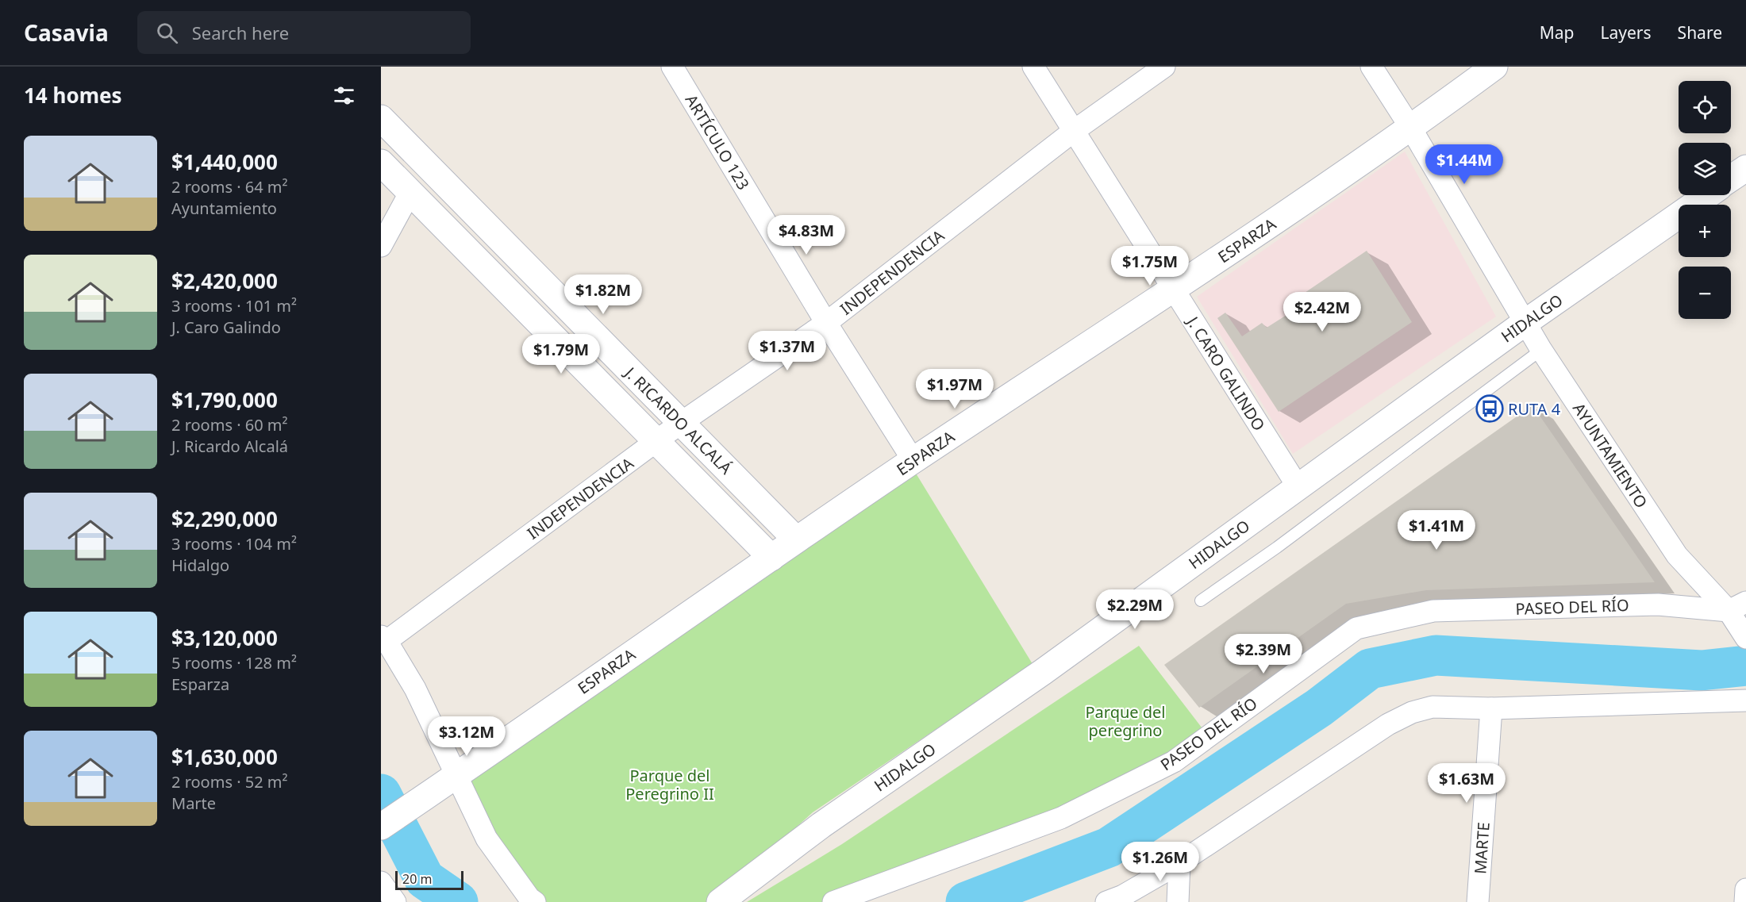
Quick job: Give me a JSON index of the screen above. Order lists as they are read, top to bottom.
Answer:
{
  "streets": {
    "street": [
      "ARTÍCULO 123",
      "ESPARZA",
      "INDEPENDENCIA",
      "HIDALGO",
      "J. CARO GALINDO",
      "J. RICARDO ALCALÁ",
      "AYUNTAMIENTO",
      "PASEO DEL RÍO",
      "MARTE"
    ]
  },
  "crossings": [
    ["ARTÍCULO 123", "ESPARZA"],
    ["ARTÍCULO 123", "INDEPENDENCIA"],
    ["ESPARZA", "J. CARO GALINDO"],
    ["ESPARZA", "J. RICARDO ALCALÁ"],
    ["ESPARZA", "AYUNTAMIENTO"],
    ["INDEPENDENCIA", "J. CARO GALINDO"],
    ["INDEPENDENCIA", "J. RICARDO ALCALÁ"],
    ["HIDALGO", "J. CARO GALINDO"],
    ["HIDALGO", "AYUNTAMIENTO"],
    ["AYUNTAMIENTO", "PASEO DEL RÍO"]
  ],
  "parks": ["Parque del peregrino", "Parque del Peregrino II"],
  "places": {
    "bus stop": ["RUTA 4"]
  },
  "scale_bar": "20 m",
  "page": {
    "header": "Casavia",
    "search": "Search here",
    "nav": ["Map", "Layers", "Share"],
    "heading": "14 homes",
    "map_buttons": ["+", "−"],
    "list": [
      {
        "name": "$1,440,000",
        "note": "2 rooms · 64 m² · Ayuntamiento"
      },
      {
        "name": "$2,420,000",
        "note": "3 rooms · 101 m² · J. Caro Galindo"
      },
      {
        "name": "$1,790,000",
        "note": "2 rooms · 60 m² · J. Ricardo Alcalá"
      },
      {
        "name": "$2,290,000",
        "note": "3 rooms · 104 m² · Hidalgo"
      },
      {
        "name": "$3,120,000",
        "note": "5 rooms · 128 m² · Esparza"
      },
      {
        "name": "$1,630,000",
        "note": "2 rooms · 52 m² · Marte"
      }
    ],
    "price": [
      "$1.44M",
      "$4.83M",
      "$1.75M",
      "$1.82M",
      "$2.42M",
      "$1.37M",
      "$1.79M",
      "$1.97M",
      "$1.41M",
      "$2.29M",
      "$2.39M",
      "$3.12M",
      "$1.63M",
      "$1.26M"
    ],
    "scale": "20 m"
  }
}
